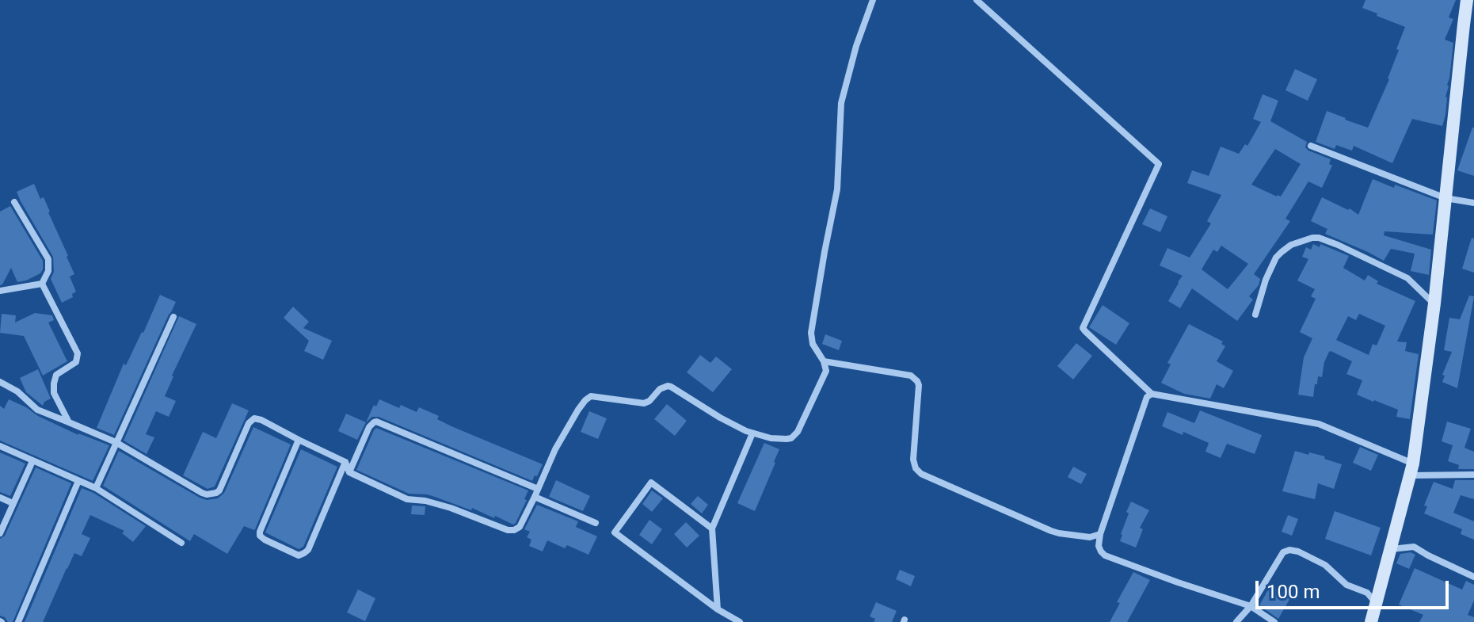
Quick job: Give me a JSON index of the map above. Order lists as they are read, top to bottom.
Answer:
{
  "scale_bar": "100 m"
}
